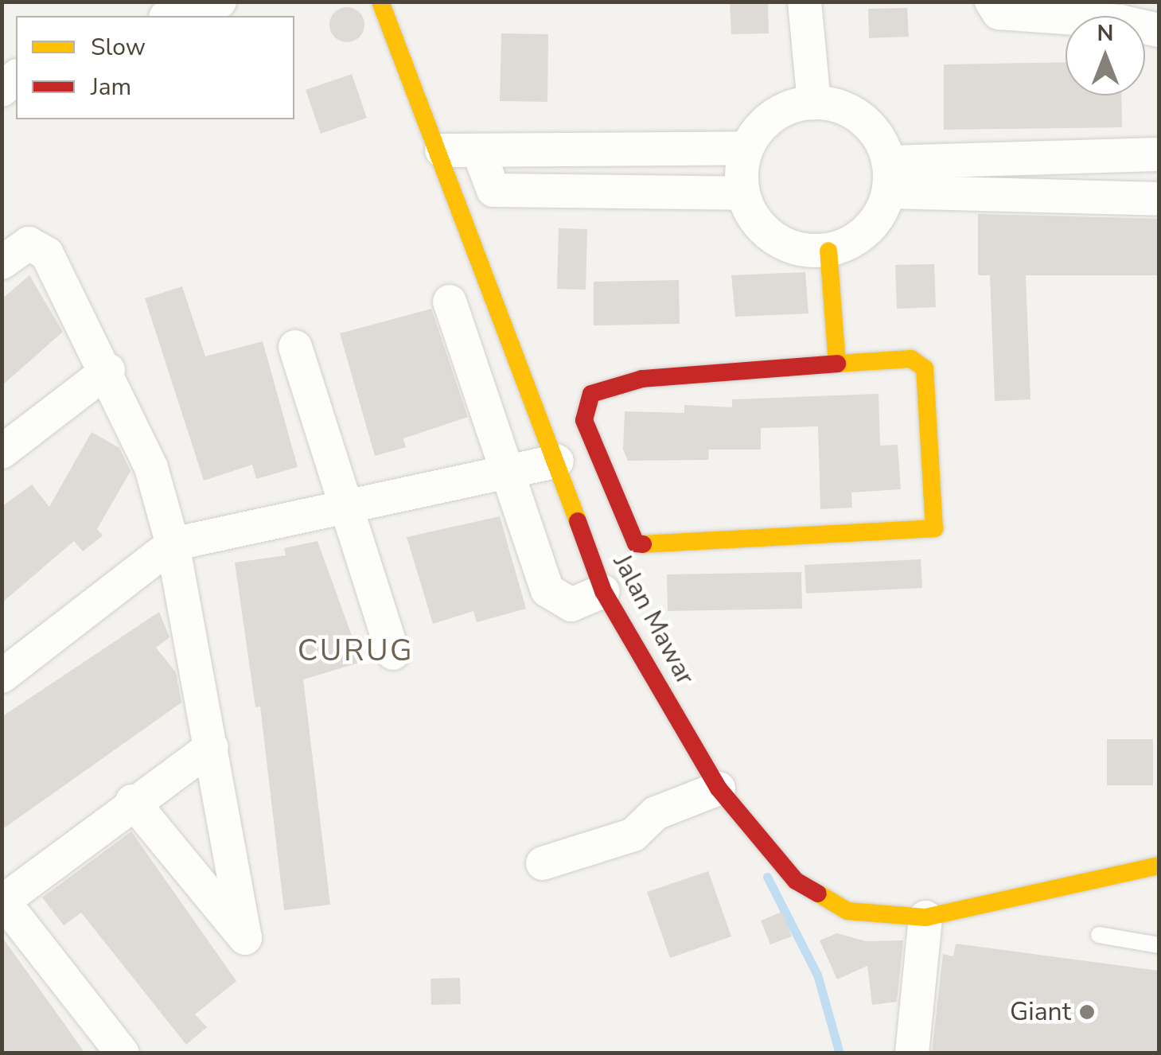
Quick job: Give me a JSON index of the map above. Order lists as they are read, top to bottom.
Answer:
{
  "streets": {
    "street": ["Jalan Mawar"]
  },
  "districts": ["CURUG"],
  "places": ["Giant"],
  "legend": ["Slow", "Jam"],
  "north": "top"
}
